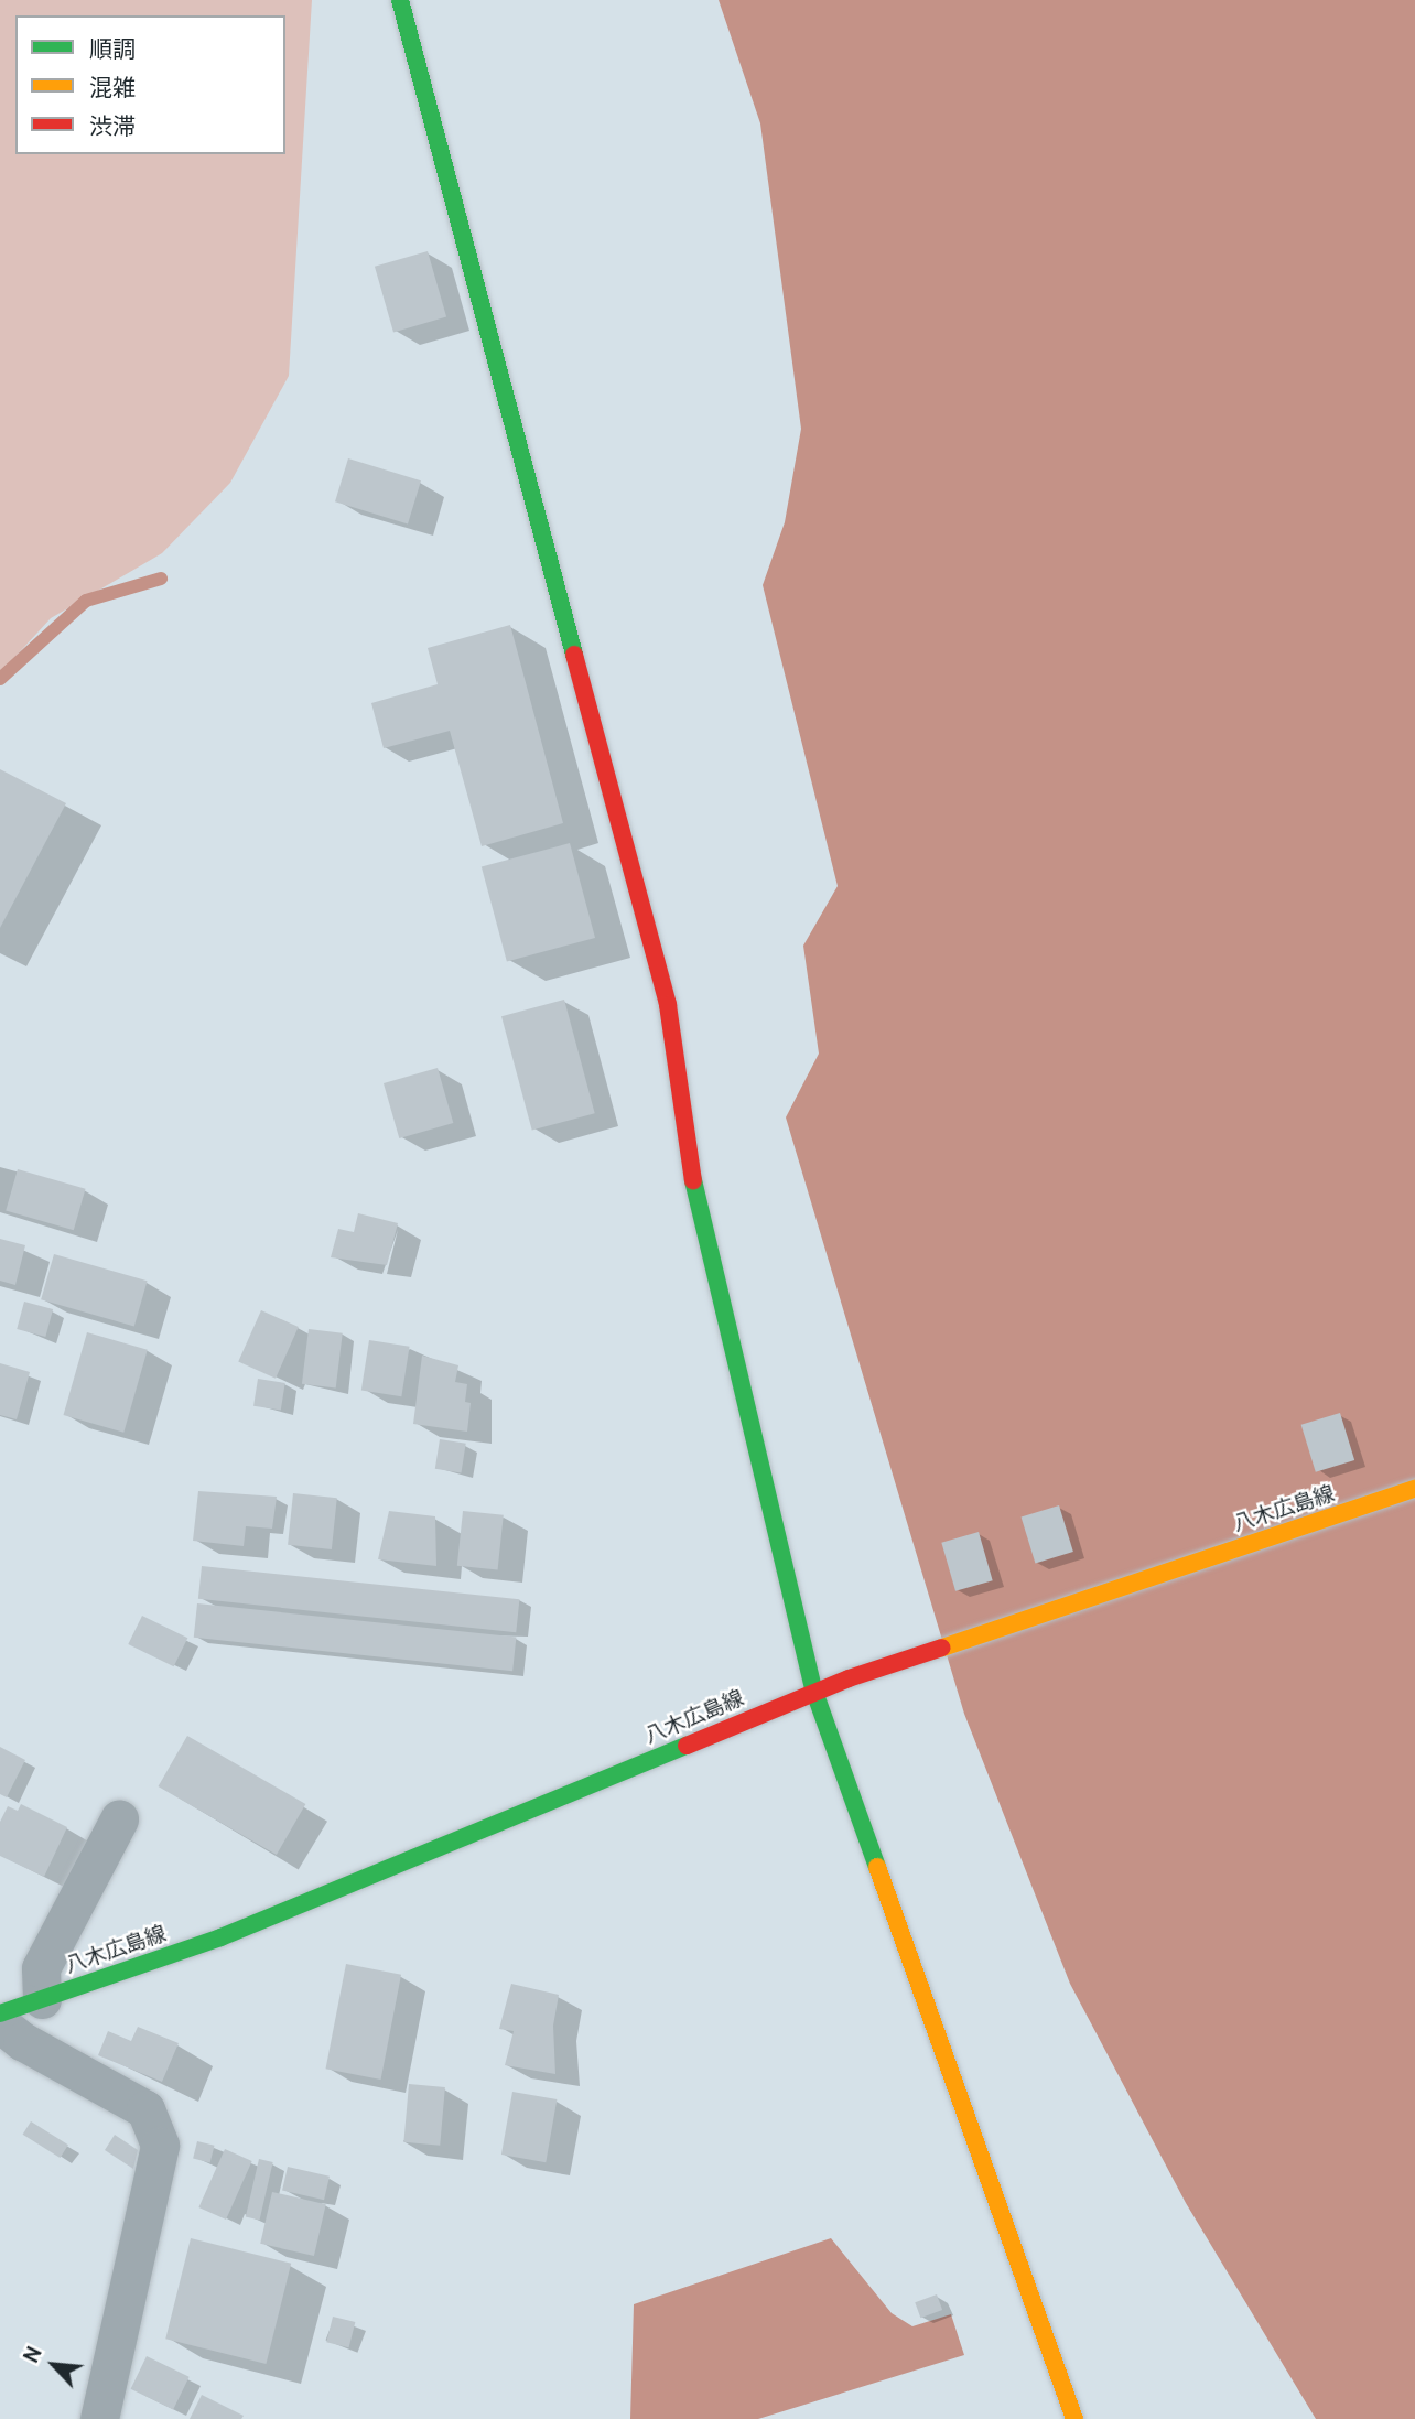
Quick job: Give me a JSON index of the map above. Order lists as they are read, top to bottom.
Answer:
{
  "streets": {
    "street": ["八木広島線"]
  },
  "legend": ["順調", "混雑", "渋滞"],
  "north": "top left"
}
